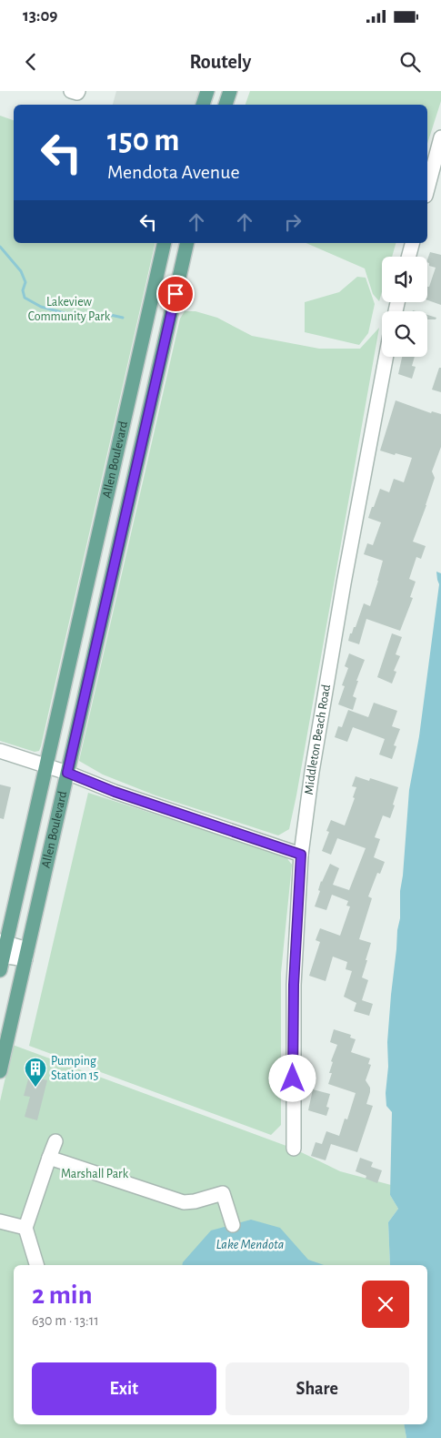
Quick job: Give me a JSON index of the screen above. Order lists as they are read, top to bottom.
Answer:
{
  "streets": {
    "main road": ["Allen Boulevard"],
    "street": ["Middleton Beach Road"]
  },
  "water": ["Lake Mendota"],
  "parks": ["Lakeview Community Park", "Marshall Park"],
  "places": {
    "building": ["Pumping Station 15"]
  },
  "page": {
    "status": "13:09",
    "header": "Routely",
    "turn": ["150 m", "Mendota Avenue"],
    "heading": ["2 min", "630 m · 13:11"],
    "buttons": ["Exit", "Share"]
  }
}
